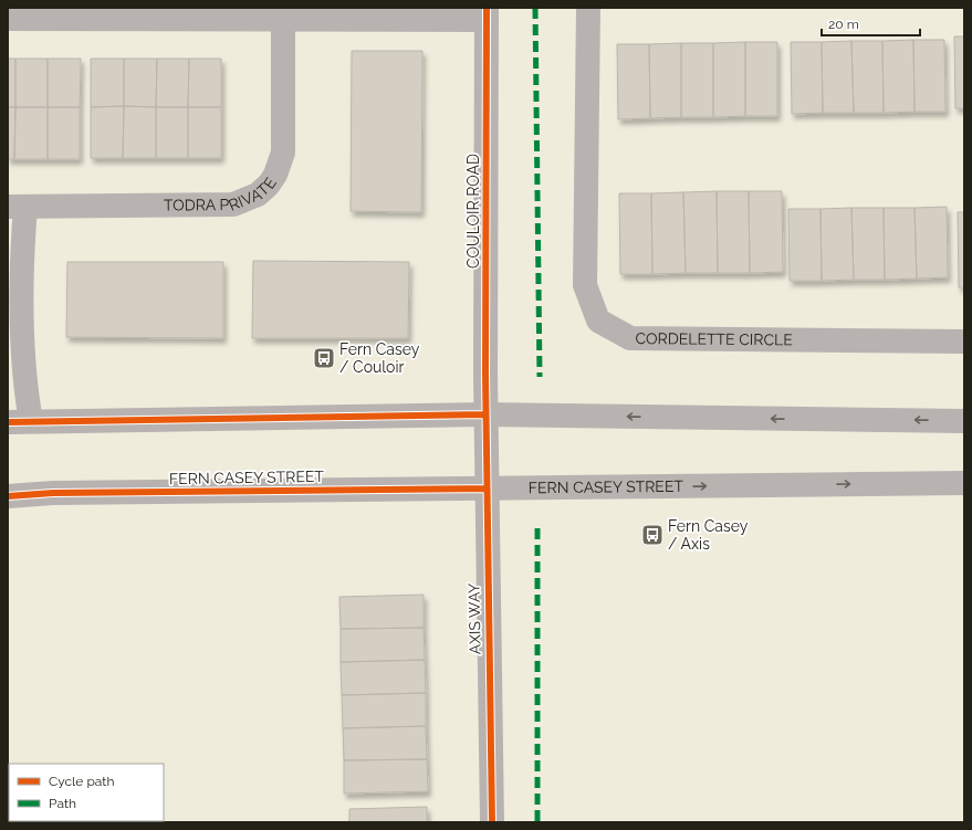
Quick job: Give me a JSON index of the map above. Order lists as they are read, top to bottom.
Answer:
{
  "streets": {
    "street": [
      "TODRA PRIVATE",
      "COULOIR ROAD",
      "CORDELETTE CIRCLE",
      "FERN CASEY STREET",
      "AXIS WAY"
    ]
  },
  "crossings": [
    ["COULOIR ROAD", "AXIS WAY"],
    ["FERN CASEY STREET", "AXIS WAY"]
  ],
  "places": {
    "bus stop": ["Fern Casey / Couloir", "Fern Casey / Axis"]
  },
  "legend": ["Cycle path", "Path"],
  "scale_bar": "20 m"
}
